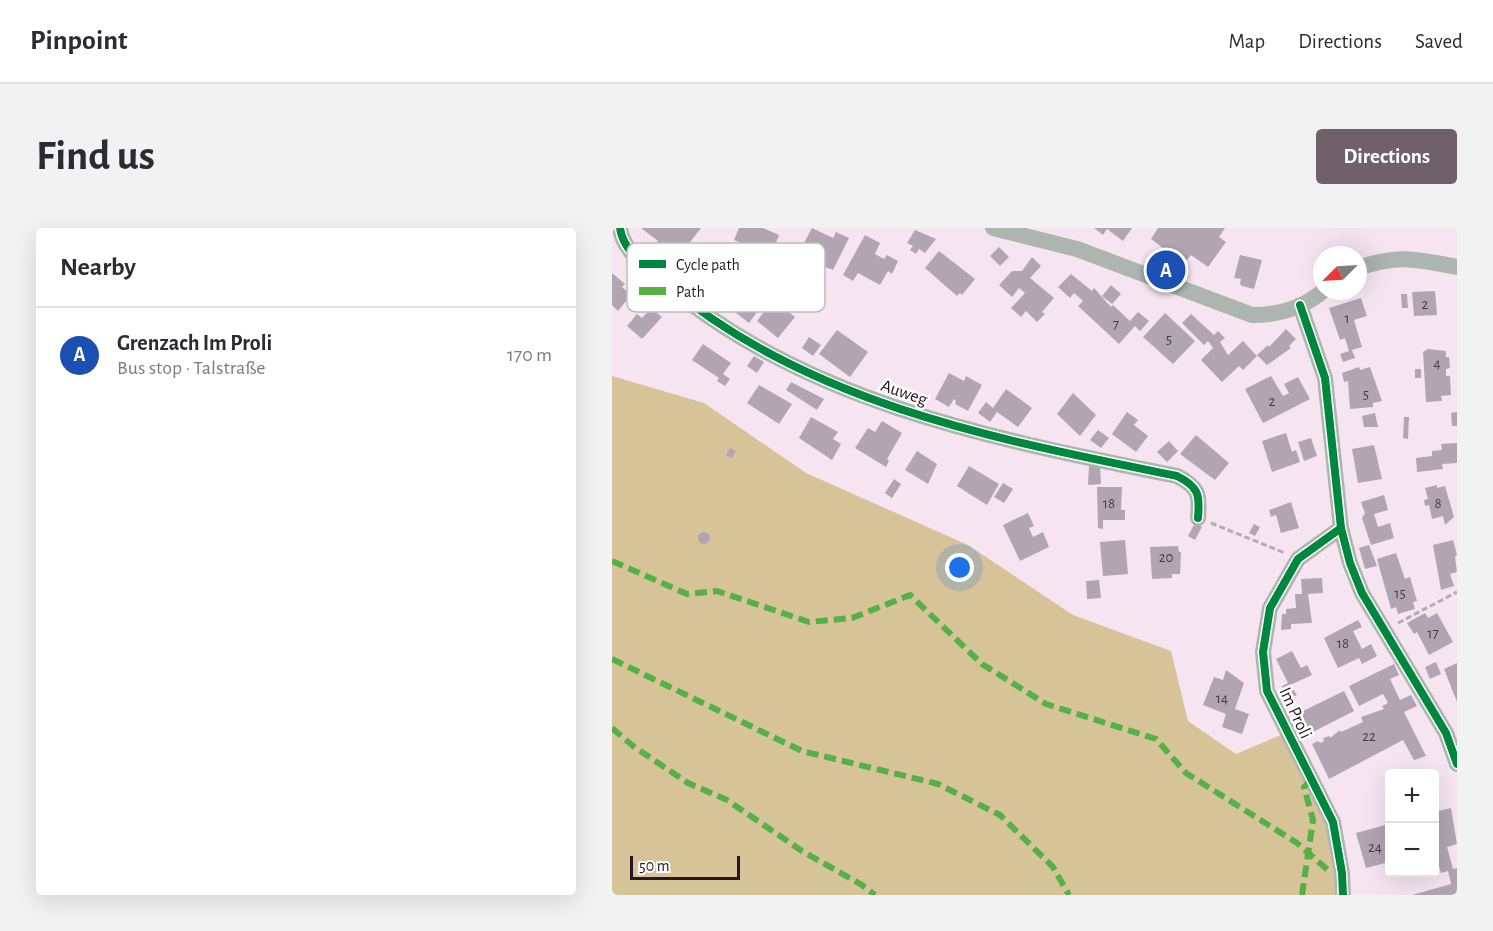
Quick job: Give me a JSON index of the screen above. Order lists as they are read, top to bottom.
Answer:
{
  "streets": {
    "street": ["Auweg", "Im Proli"]
  },
  "house_numbers": [
    "2",
    "1",
    "7",
    "5",
    "4",
    "5",
    "2",
    "18",
    "8",
    "20",
    "15",
    "17",
    "18",
    "14",
    "22",
    "24"
  ],
  "legend": ["Cycle path", "Path"],
  "scale_bar": "50 m",
  "north": "bottom left",
  "page": {
    "header": "Pinpoint",
    "nav": ["Map", "Directions", "Saved"],
    "buttons": "Directions",
    "title": "Find us",
    "heading": "Nearby",
    "pins": "A",
    "list": [
      {
        "mark": "A",
        "name": "Grenzach Im Proli",
        "note": "Bus stop · Talstraße",
        "value": "170 m"
      }
    ],
    "map_buttons": ["+", "−"],
    "scale": "50 m"
  }
}
